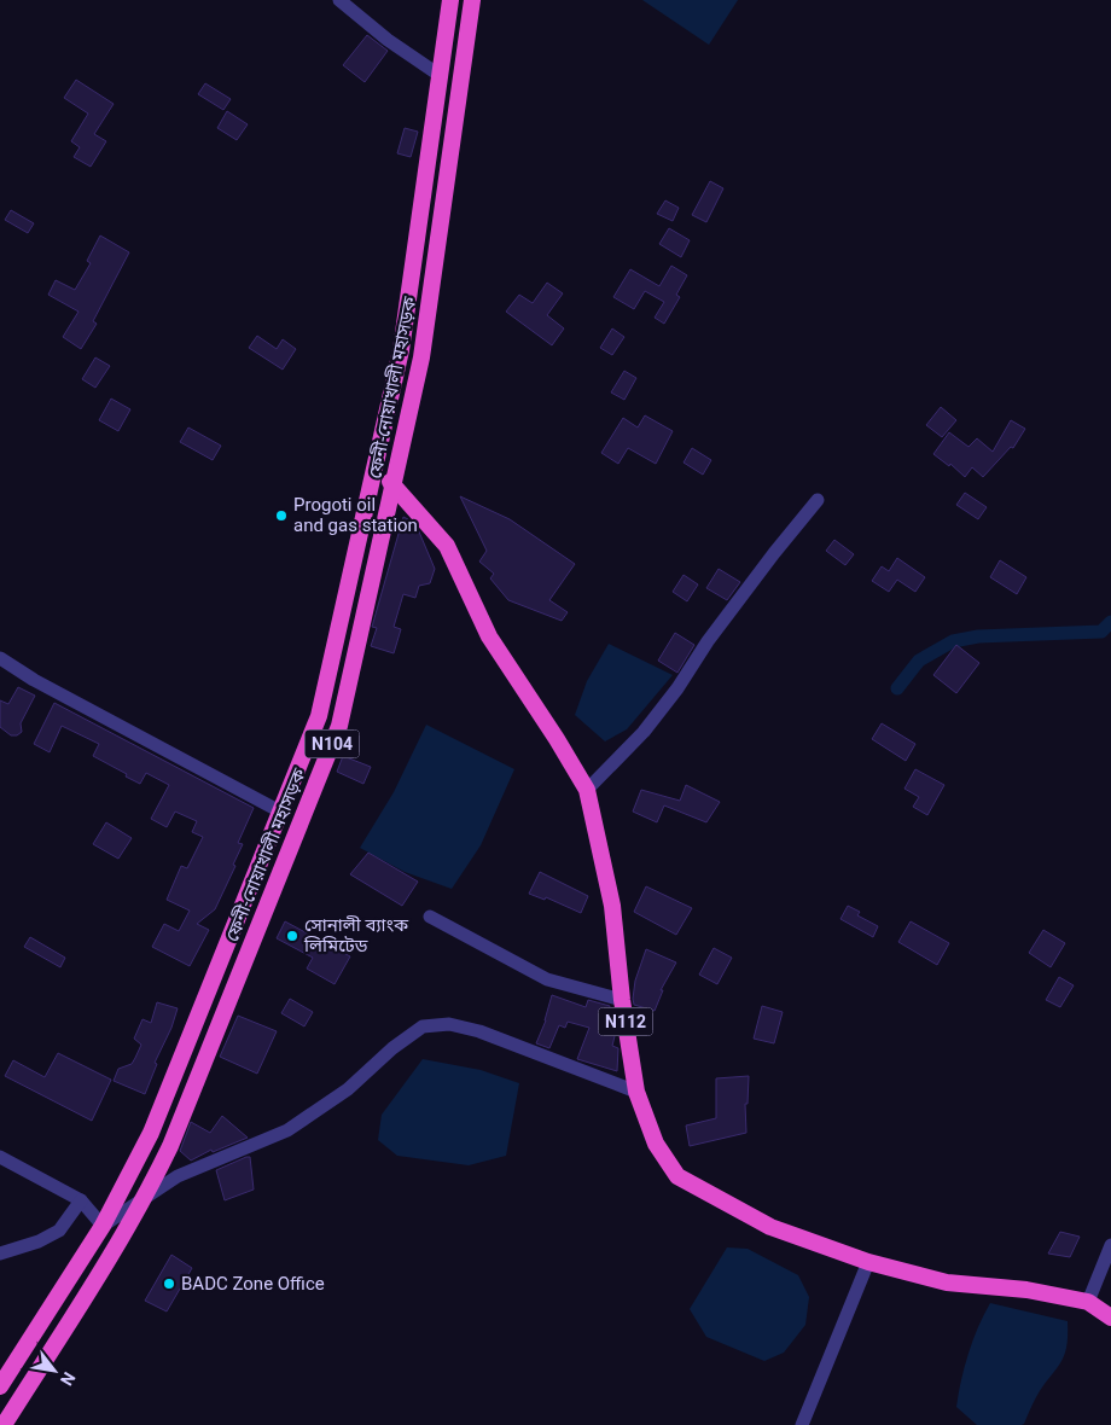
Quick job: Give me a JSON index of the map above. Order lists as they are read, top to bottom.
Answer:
{
  "streets": {
    "highway": ["ফেনী-নোয়াখালী মহাসড়ক", "N104", "N112"]
  },
  "crossings": [
    ["ফেনী-নোয়াখালী মহাসড়ক", "N112"]
  ],
  "places": ["Progoti oil and gas station", "সোনালী ব্যাংক লিমিটেড", "BADC Zone Office"],
  "north": "bottom right"
}
